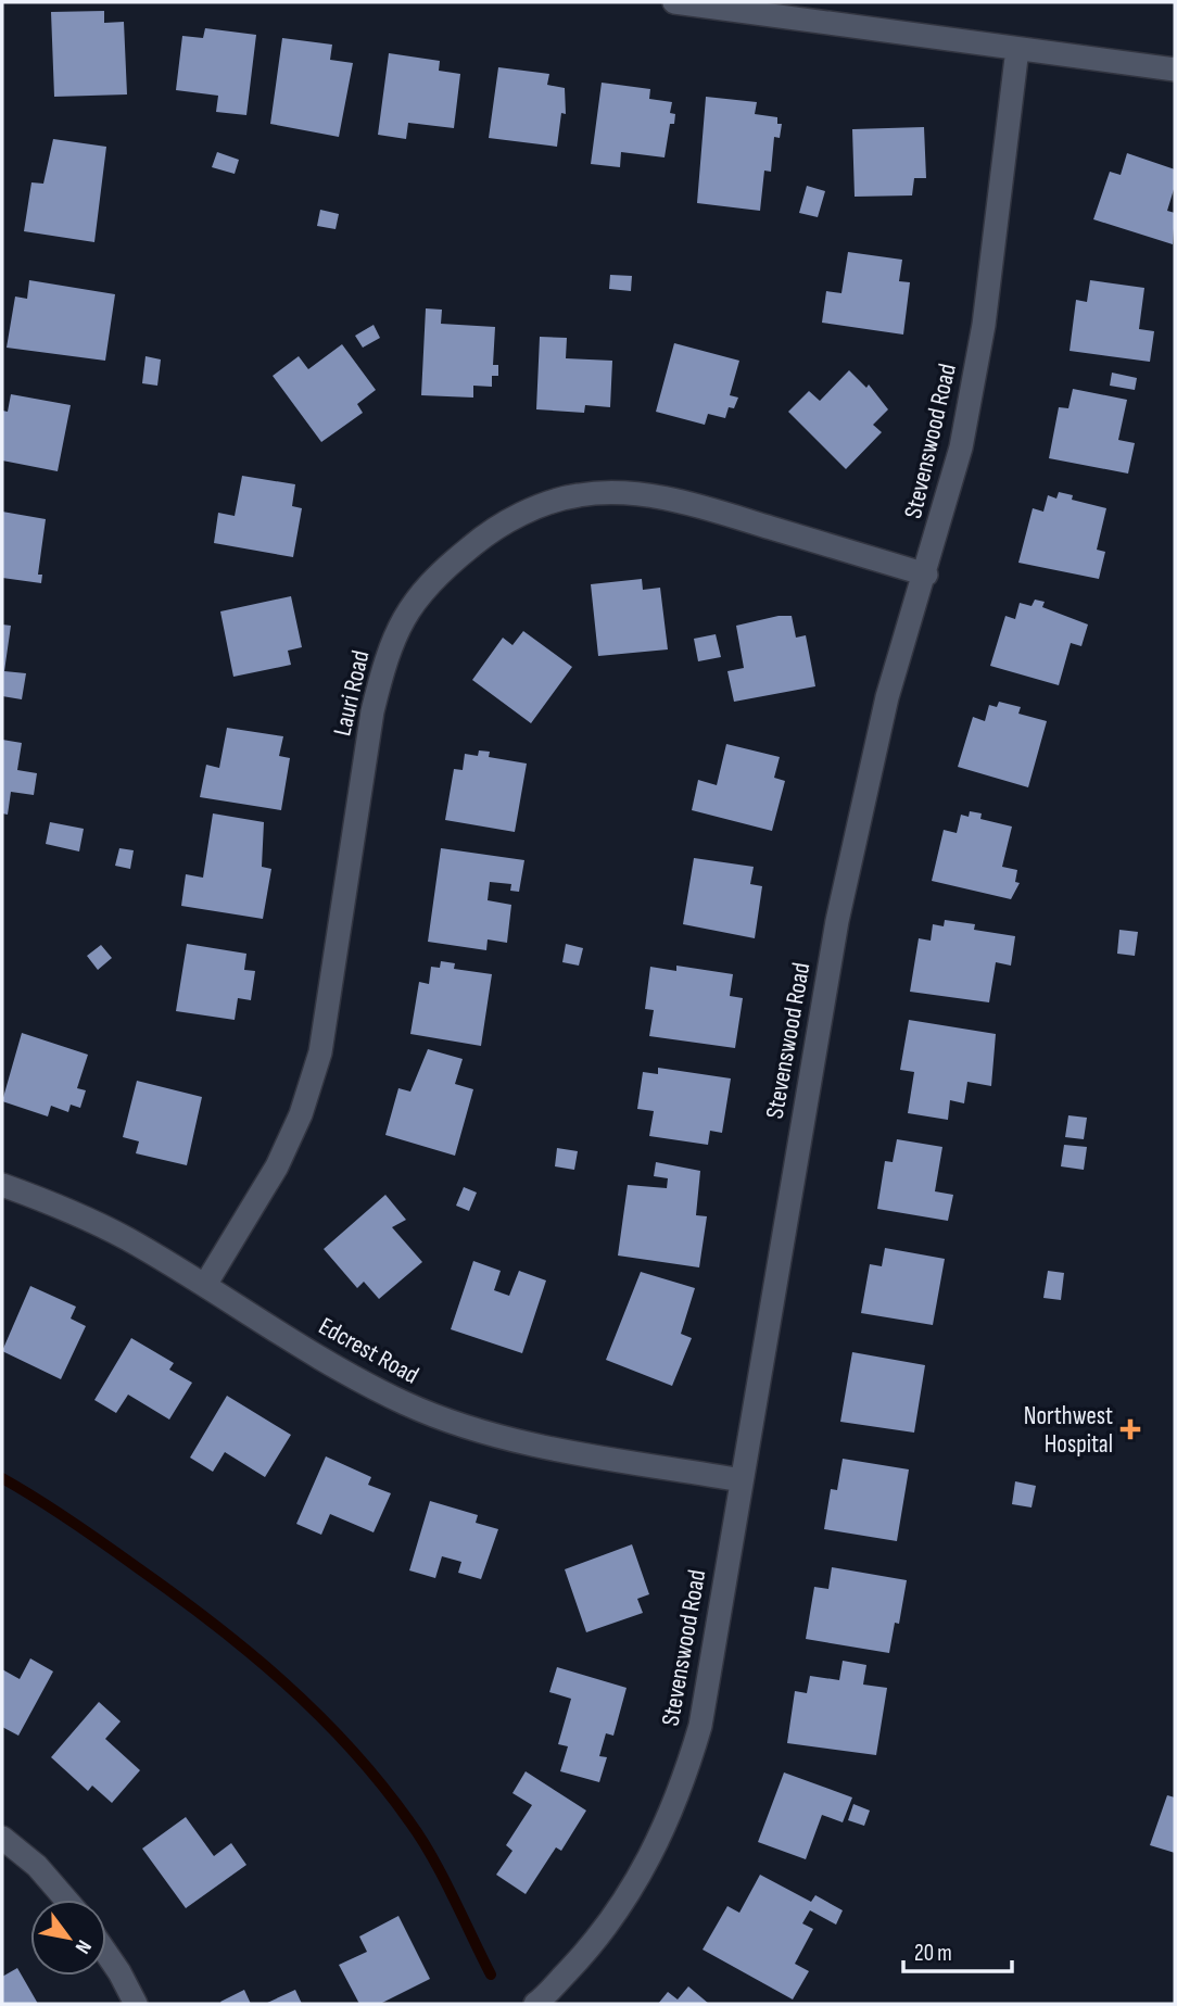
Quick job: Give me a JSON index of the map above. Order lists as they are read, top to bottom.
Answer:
{
  "streets": {
    "street": ["Stevenswood Road", "Lauri Road", "Edcrest Road"]
  },
  "crossings": [
    ["Stevenswood Road", "Lauri Road"],
    ["Stevenswood Road", "Edcrest Road"],
    ["Lauri Road", "Edcrest Road"]
  ],
  "places": {
    "health": ["Northwest Hospital"]
  },
  "scale_bar": "20 m",
  "north": "bottom right"
}
